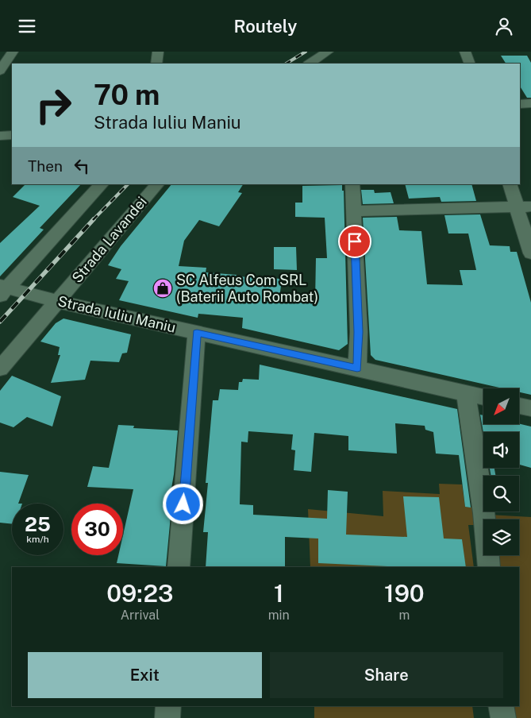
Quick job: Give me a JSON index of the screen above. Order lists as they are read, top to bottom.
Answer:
{
  "streets": {
    "street": ["Strada Lavandei", "Strada Iuliu Maniu"]
  },
  "crossings": [
    ["Strada Lavandei", "Strada Iuliu Maniu"]
  ],
  "places": {
    "shop": ["SC Alfeus Com SRL (Baterii Auto Rombat)"]
  },
  "north": "bottom left",
  "page": {
    "header": "Routely",
    "turn": ["70 m", "Strada Iuliu Maniu"],
    "then": "Then",
    "speed": "25 km/h",
    "limit": "30",
    "eta": [
      "09:23",
      "Arrival",
      "1",
      "min",
      "190",
      "m"
    ],
    "buttons": ["Exit", "Share"]
  }
}
